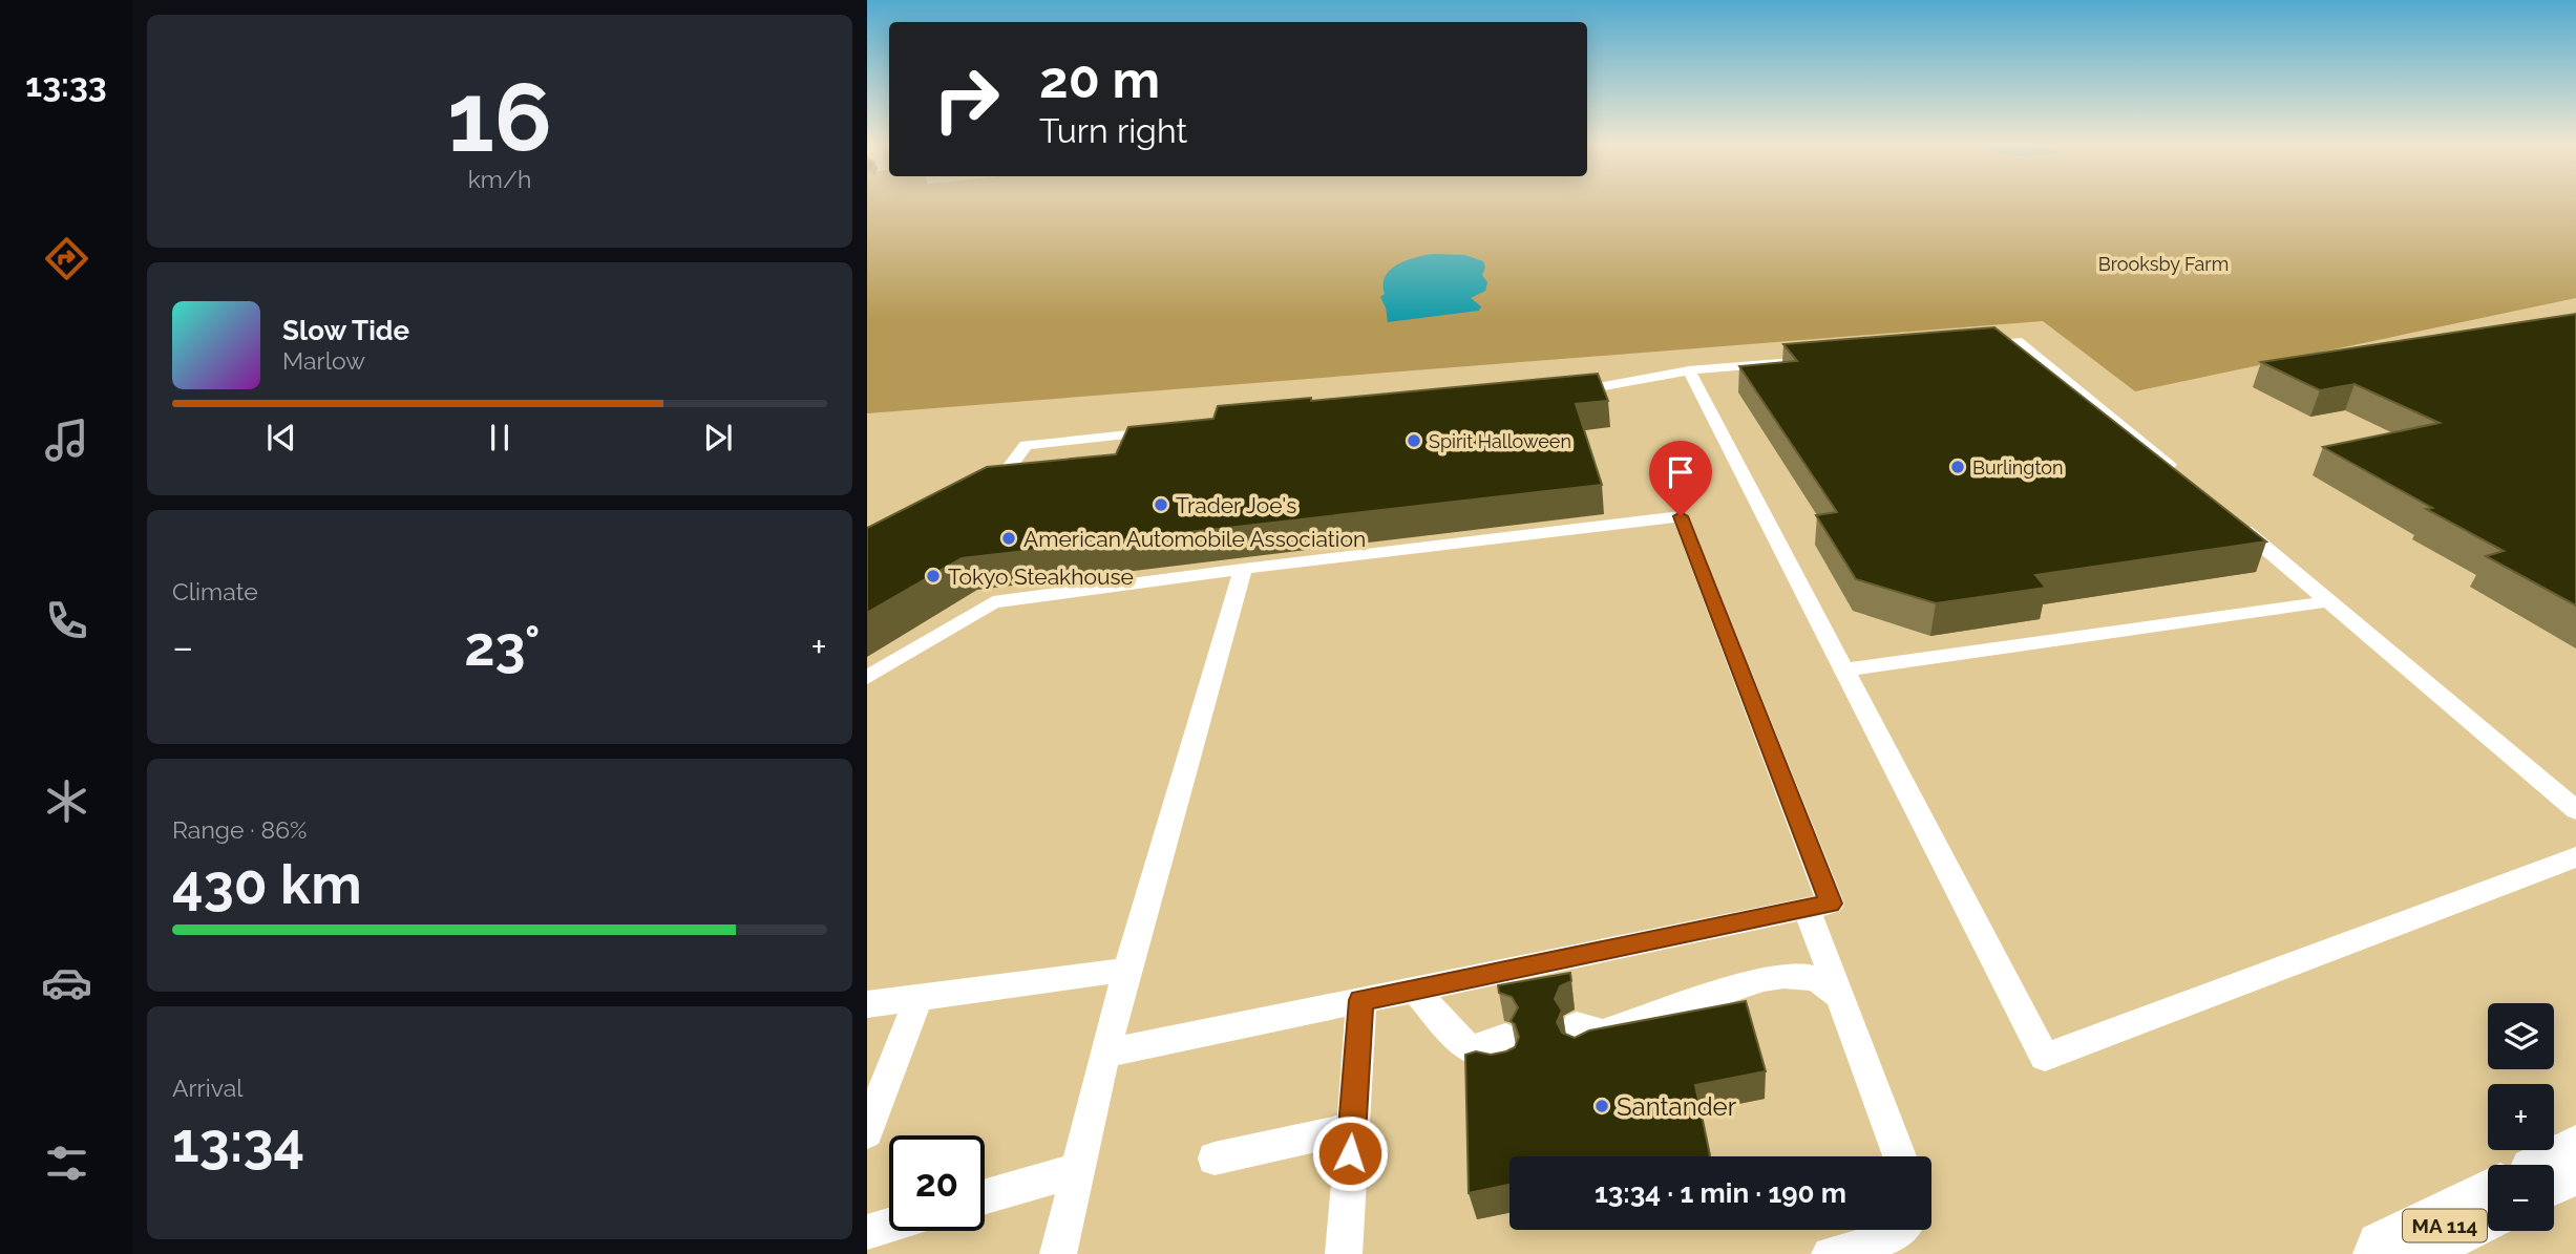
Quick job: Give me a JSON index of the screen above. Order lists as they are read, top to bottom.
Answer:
{
  "streets": {
    "highway": ["MA 114"]
  },
  "parks": ["Brooksby Farm"],
  "places": [
    "Spirit Halloween",
    "Burlington",
    "Trader Joe's",
    "American Automobile Association",
    "Tokyo Steakhouse",
    "Santander"
  ],
  "page": {
    "tabs": "13:33",
    "tile": [
      ["16", "km/h"],
      "Climate",
      ["Range · 86%", "430 km"],
      ["Arrival", "13:34"]
    ],
    "turn": ["20 m", "Turn right"],
    "song": ["Slow Tide", "Marlow"],
    "heat": ["−", "23°", "+"],
    "map_buttons": ["+", "−"],
    "limit": "20",
    "trip": "13:34 · 1 min · 190 m"
  }
}
